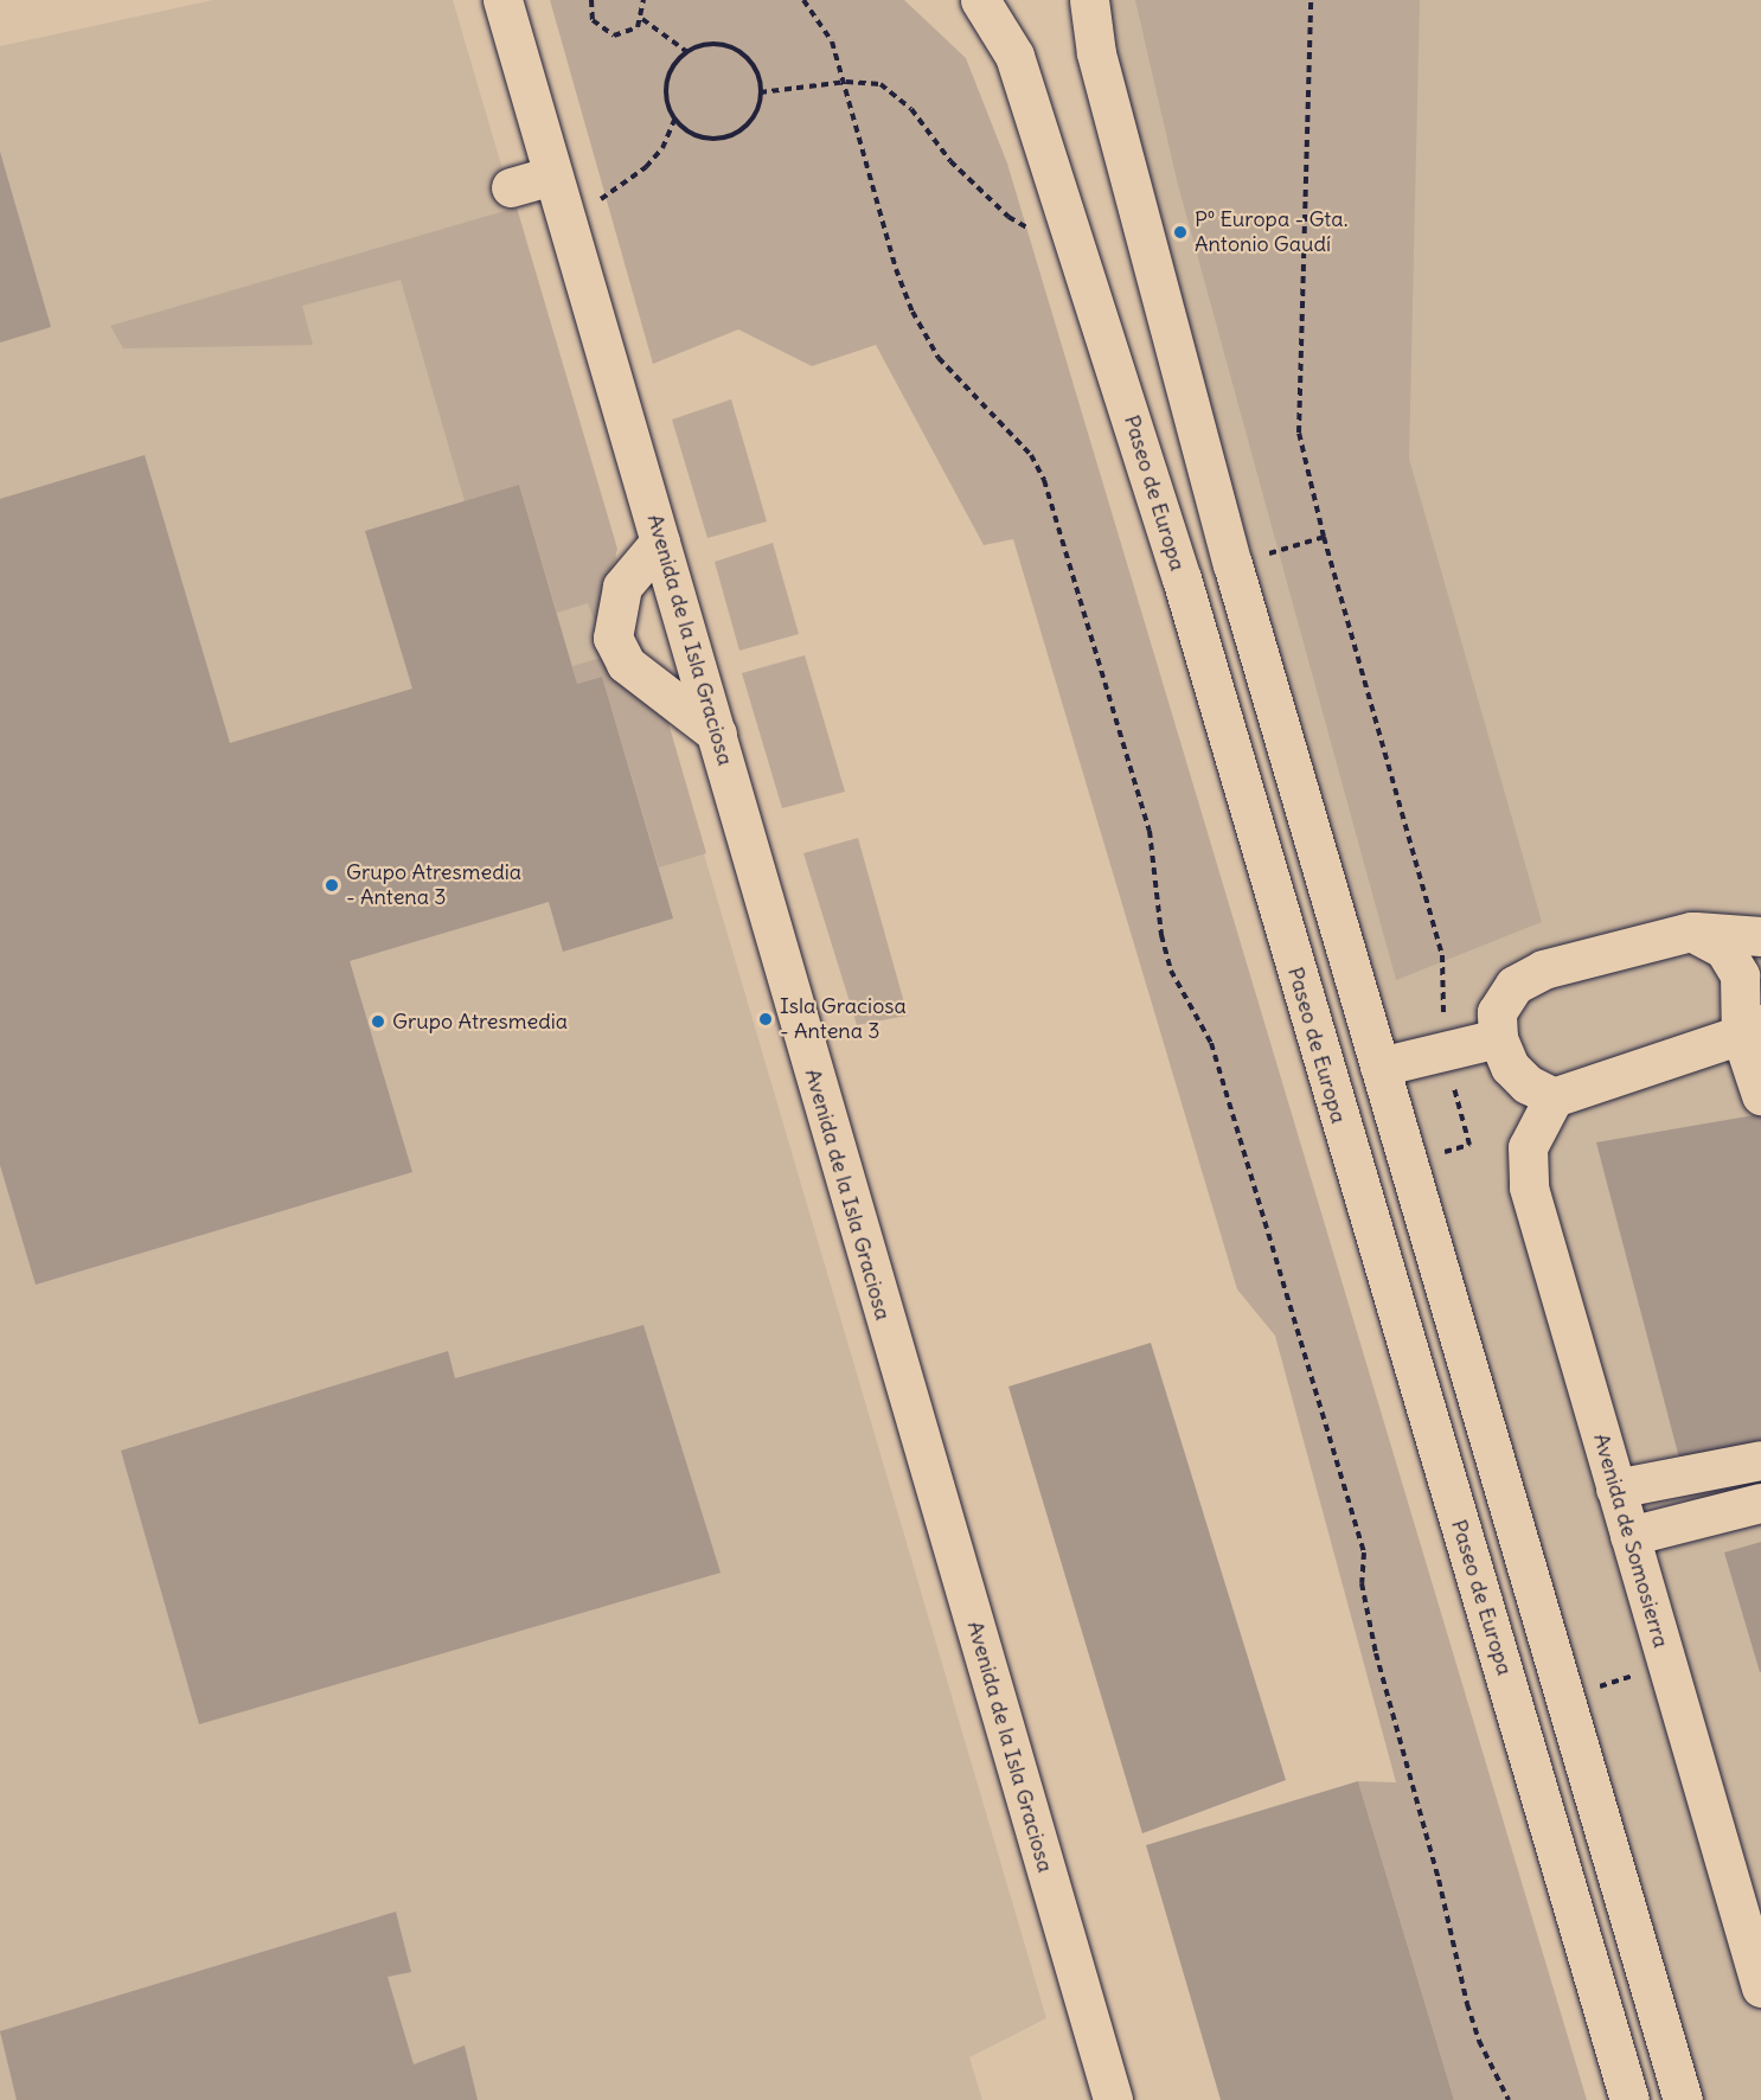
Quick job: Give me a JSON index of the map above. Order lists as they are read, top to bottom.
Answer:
{
  "streets": {
    "main road": ["Paseo de Europa", "Avenida de la Isla Graciosa", "Avenida de Somosierra"]
  },
  "places": [
    "Pº Europa - Gta. Antonio Gaudí",
    "Grupo Atresmedia - Antena 3",
    "Isla Graciosa - Antena 3",
    "Grupo Atresmedia"
  ]
}
